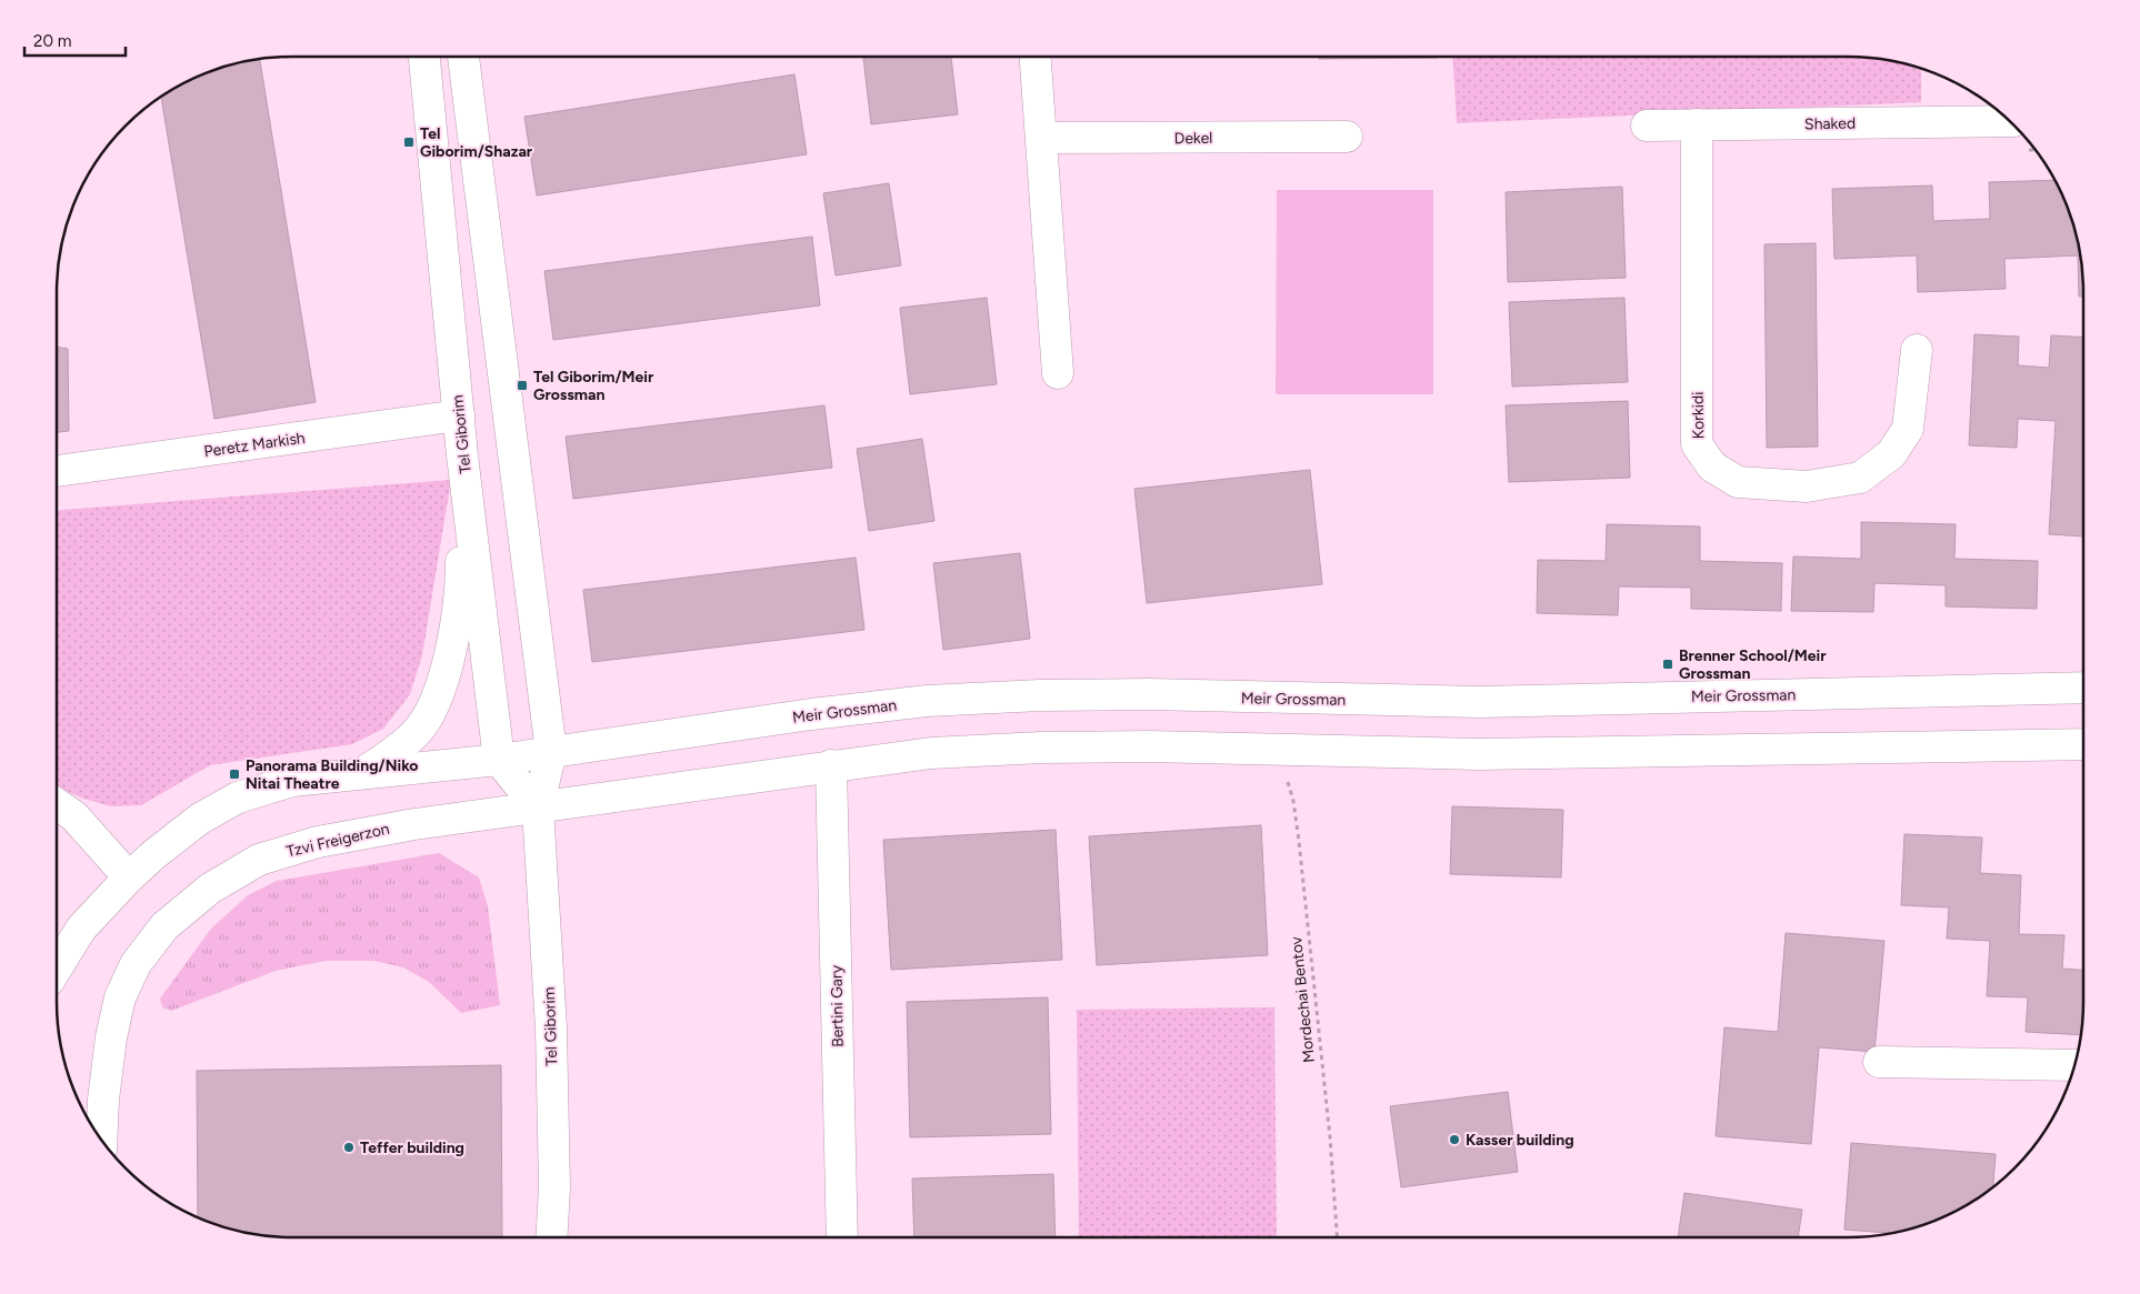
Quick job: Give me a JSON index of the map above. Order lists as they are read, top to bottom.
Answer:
{
  "streets": {
    "street": [
      "Shaked",
      "Dekel",
      "Korkidi",
      "Tel Giborim",
      "Peretz Markish",
      "Meir Grossman",
      "Tzvi Freigerzon",
      "Bertini Gary"
    ],
    "path": ["Mordechai Bentov"]
  },
  "crossings": [
    ["Shaked", "Korkidi"],
    ["Tel Giborim", "Peretz Markish"],
    ["Tel Giborim", "Meir Grossman"],
    ["Tel Giborim", "Tzvi Freigerzon"]
  ],
  "places": {
    "transit": [
      "Tel Giborim/Shazar",
      "Tel Giborim/Meir Grossman",
      "Brenner School/Meir Grossman",
      "Panorama Building/Niko Nitai Theatre"
    ],
    "other": ["Kasser building", "Teffer building"]
  },
  "scale_bar": "20 m"
}
